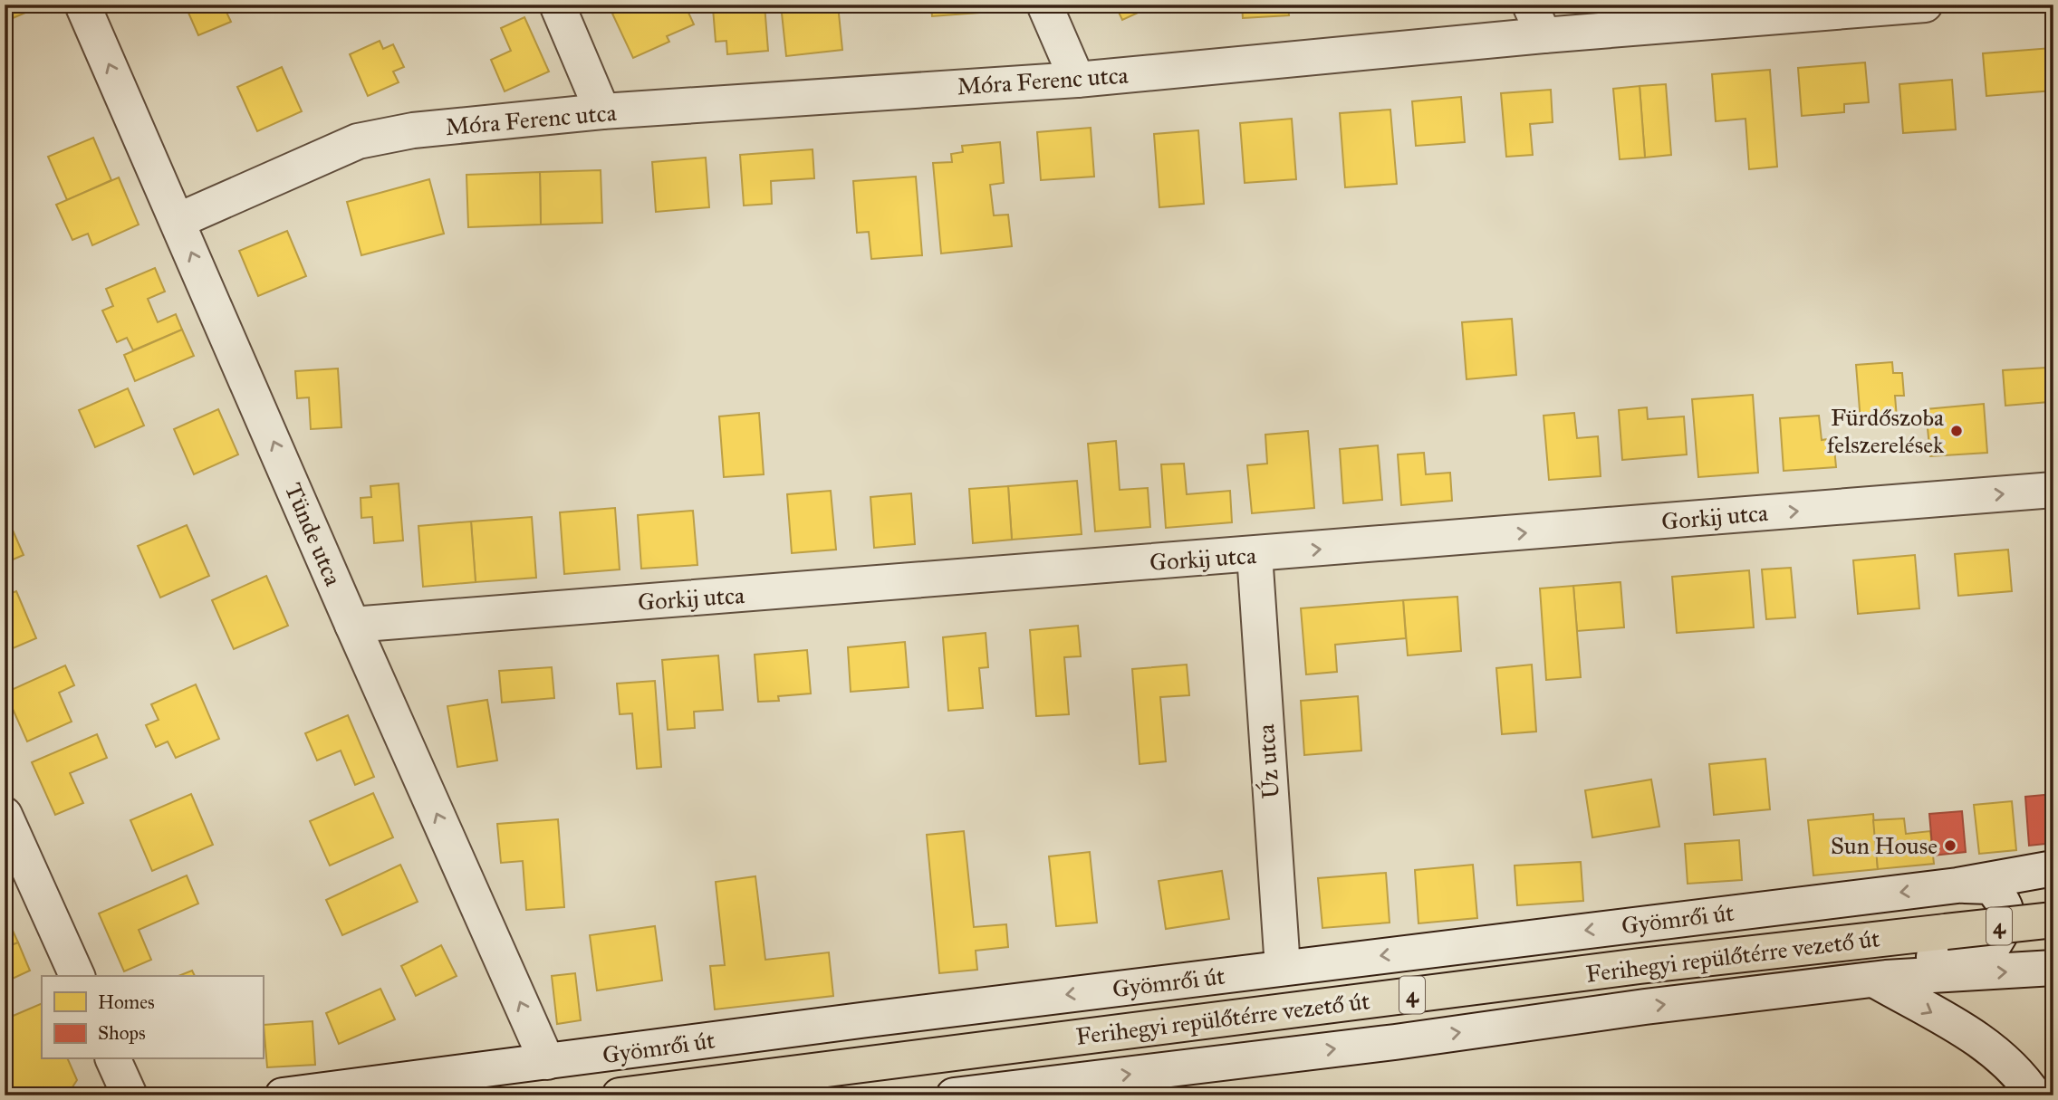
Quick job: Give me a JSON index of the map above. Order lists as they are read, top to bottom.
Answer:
{
  "streets": {
    "main road": ["4", "Ferihegyi repülőtérre vezető út"],
    "street": [
      "Móra Ferenc utca",
      "Gorkij utca",
      "Tünde utca",
      "Úz utca",
      "Gyömrői út"
    ]
  },
  "crossings": [
    ["Móra Ferenc utca", "Tünde utca"],
    ["Gorkij utca", "Tünde utca"],
    ["Gorkij utca", "Úz utca"],
    ["Tünde utca", "Gyömrői út"],
    ["Úz utca", "Gyömrői út"]
  ],
  "one_way": ["Gorkij utca", "Tünde utca"],
  "places": ["Fürdőszoba felszerelések", "Sun House"],
  "legend": ["Homes", "Shops"]
}
